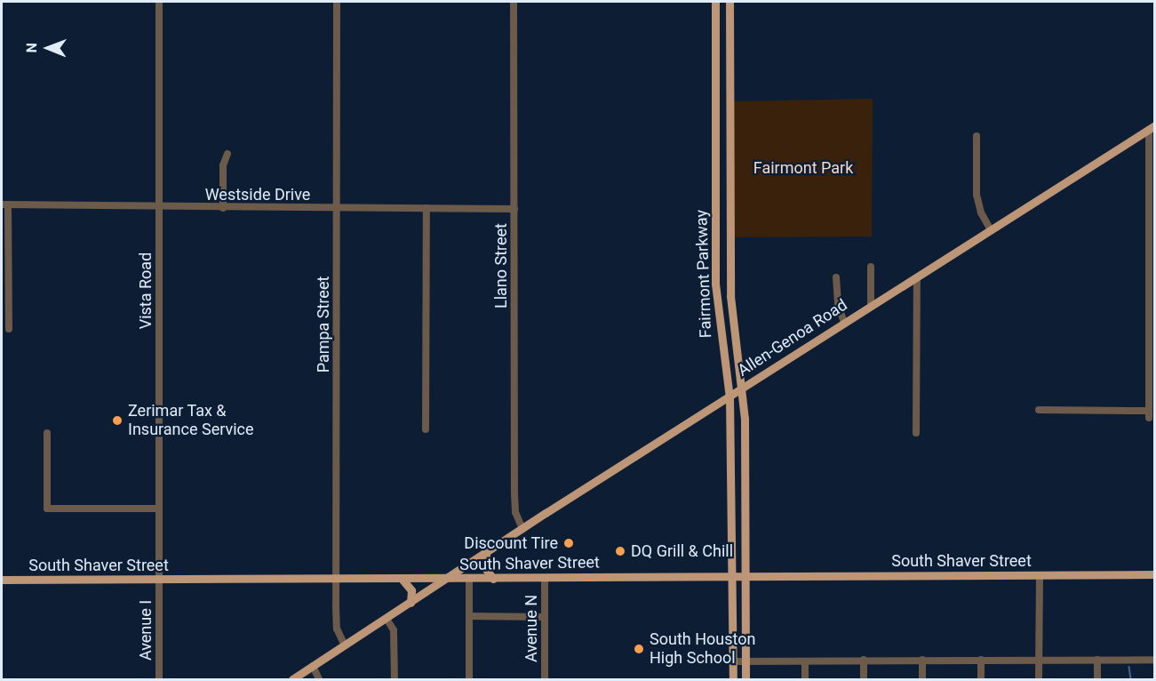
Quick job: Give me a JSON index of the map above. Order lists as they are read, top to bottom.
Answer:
{
  "streets": {
    "main road": ["Fairmont Parkway", "Allen-Genoa Road", "South Shaver Street"],
    "street": [
      "Westside Drive",
      "Llano Street",
      "Vista Road",
      "Pampa Street",
      "Avenue N",
      "Avenue I"
    ]
  },
  "crossings": [
    ["Westside Drive", "Llano Street"],
    ["Westside Drive", "Vista Road"],
    ["Westside Drive", "Pampa Street"],
    ["Llano Street", "Allen-Genoa Road"],
    ["Fairmont Parkway", "Allen-Genoa Road"],
    ["Fairmont Parkway", "South Shaver Street"],
    ["Vista Road", "South Shaver Street"],
    ["Vista Road", "Avenue I"],
    ["Pampa Street", "Allen-Genoa Road"],
    ["Pampa Street", "South Shaver Street"],
    ["Allen-Genoa Road", "South Shaver Street"],
    ["South Shaver Street", "Avenue N"],
    ["South Shaver Street", "Avenue I"]
  ],
  "parks": ["Fairmont Park"],
  "places": [
    "Zerimar Tax & Insurance Service",
    "Discount Tire",
    "DQ Grill & Chill",
    "South Houston High School"
  ],
  "north": "left"
}
